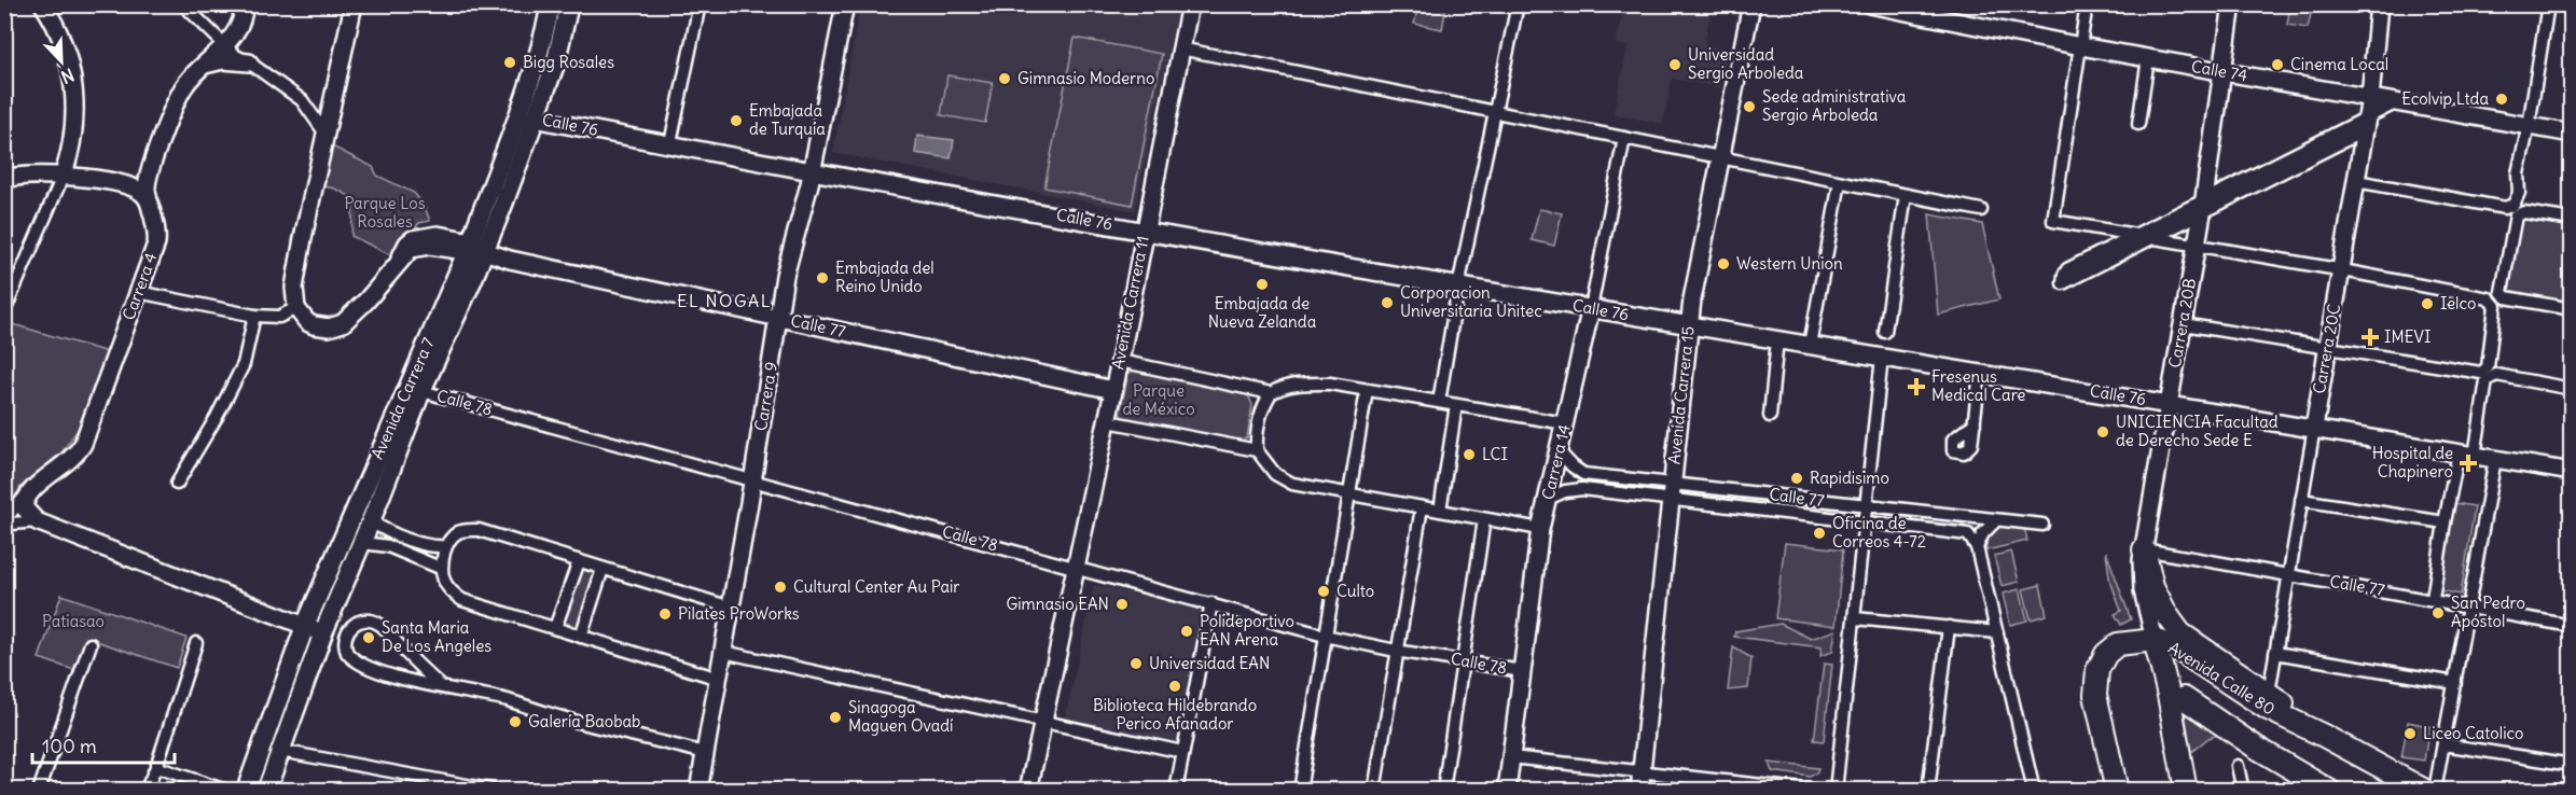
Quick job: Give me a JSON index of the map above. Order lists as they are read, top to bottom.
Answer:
{
  "streets": {
    "highway": ["Avenida Calle 80"],
    "main road": ["Avenida Carrera 7"],
    "street": [
      "Calle 74",
      "Calle 76",
      "Carrera 4",
      "Avenida Carrera 11",
      "Carrera 20B",
      "Calle 77",
      "Carrera 20C",
      "Avenida Carrera 15",
      "Carrera 9",
      "Calle 78",
      "Carrera 14"
    ]
  },
  "crossings": [
    ["Calle 74", "Carrera 20B"],
    ["Calle 74", "Carrera 20C"],
    ["Calle 76", "Avenida Carrera 11"],
    ["Calle 76", "Carrera 20B"],
    ["Calle 76", "Carrera 20C"],
    ["Calle 76", "Avenida Carrera 15"],
    ["Calle 76", "Carrera 9"],
    ["Calle 76", "Avenida Carrera 7"],
    ["Calle 76", "Carrera 14"],
    ["Avenida Carrera 11", "Calle 77"],
    ["Avenida Carrera 11", "Calle 78"],
    ["Carrera 20B", "Calle 77"],
    ["Carrera 20B", "Avenida Calle 80"],
    ["Calle 77", "Carrera 20C"],
    ["Calle 77", "Avenida Carrera 15"],
    ["Calle 77", "Carrera 9"],
    ["Calle 77", "Avenida Carrera 7"],
    ["Calle 77", "Carrera 14"],
    ["Carrera 9", "Calle 78"],
    ["Avenida Carrera 7", "Calle 78"],
    ["Calle 78", "Carrera 14"]
  ],
  "districts": ["EL NOGAL"],
  "parks": ["Parque Los Rosales", "Parque de México", "Patiasao"],
  "places": {
    "other": [
      "Bigg Rosales",
      "Universidad Sergio Arboleda",
      "Cinema Local",
      "Gimnasio Moderno",
      "Ecolvip Ltda",
      "Sede administrativa Sergio Arboleda",
      "Embajada de Turquía",
      "Western Union",
      "Embajada del Reino Unido",
      "Embajada de Nueva Zelanda",
      "Corporacion Universitaria Unitec",
      "Ielco",
      "UNICIENCIA Facultad de Derecho Sede E",
      "LCI",
      "Rapidisimo",
      "Oficina de Correos 4-72",
      "Cultural Center Au Pair",
      "Culto",
      "Gimnasio EAN",
      "San Pedro Apóstol",
      "Pilates ProWorks",
      "Polideportivo EAN Arena",
      "Santa Maria De Los Angeles",
      "Universidad EAN",
      "Biblioteca Hildebrando Perico Afanador",
      "Sinagoga Maguen Ovadí",
      "Galería Baobab",
      "Liceo Catolico"
    ],
    "health": ["IMEVI", "Fresenus Medical Care", "Hospital de Chapinero"]
  },
  "scale_bar": "100 m",
  "north": "bottom right"
}
